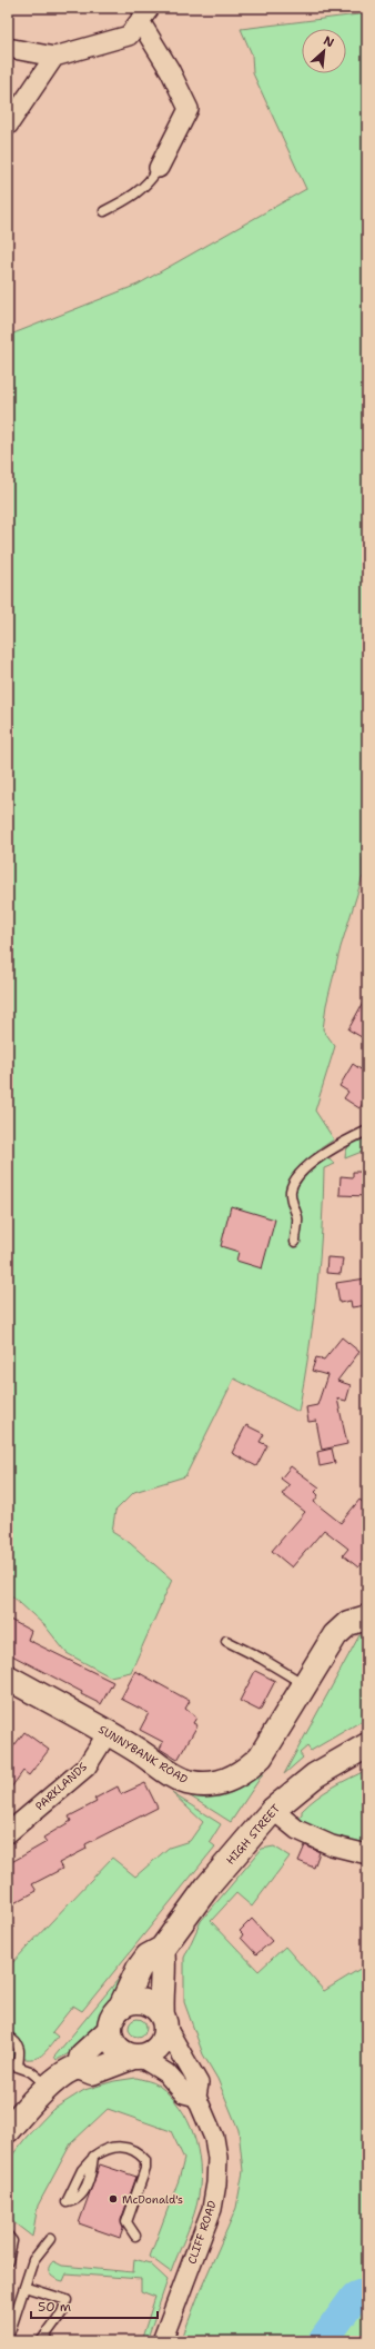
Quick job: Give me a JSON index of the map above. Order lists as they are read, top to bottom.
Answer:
{
  "streets": {
    "main road": ["SUNNYBANK ROAD", "HIGH STREET"],
    "street": ["PARKLANDS", "CLIFF ROAD"]
  },
  "crossings": [
    ["SUNNYBANK ROAD", "PARKLANDS"],
    ["HIGH STREET", "CLIFF ROAD"]
  ],
  "places": ["McDonald's"],
  "scale_bar": "50 m",
  "north": "top right"
}
